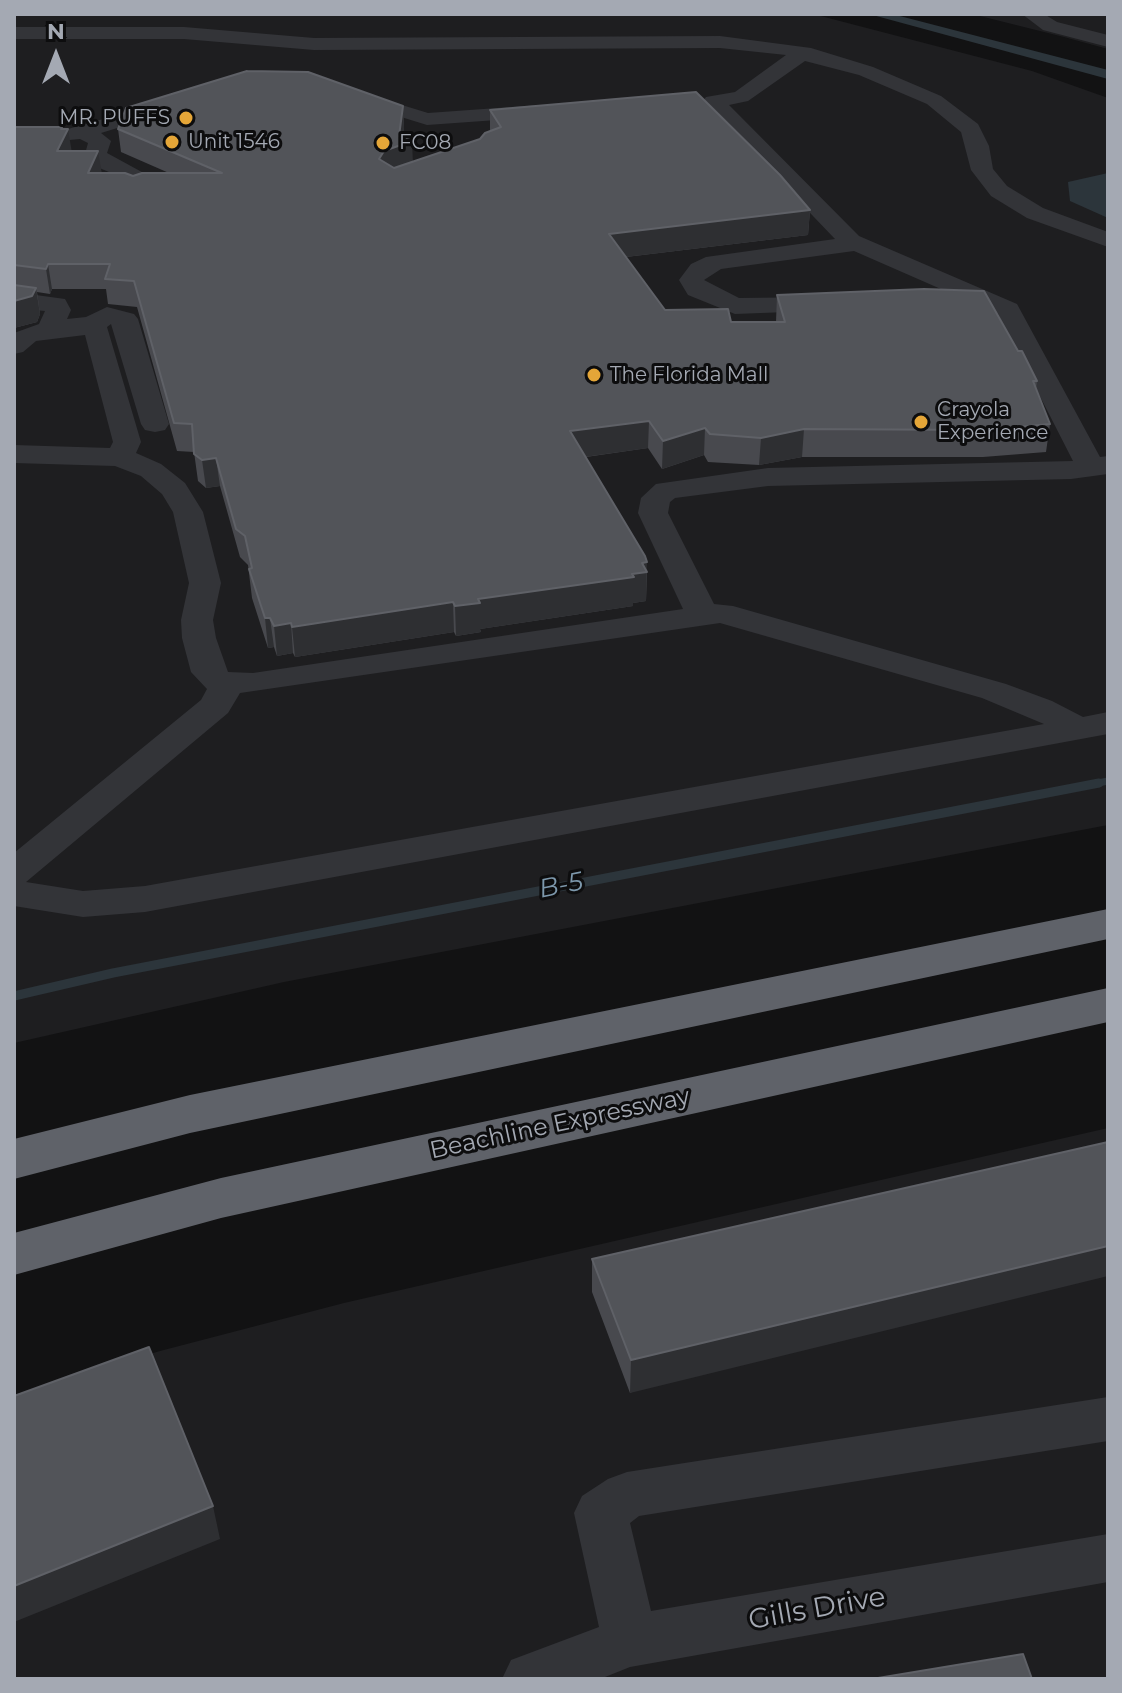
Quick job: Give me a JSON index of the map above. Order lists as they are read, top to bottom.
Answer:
{
  "streets": {
    "highway": ["Beachline Expressway"],
    "street": ["Gills Drive"]
  },
  "water": ["B-5"],
  "places": [
    "MR. PUFFS",
    "Unit 1546",
    "FC08",
    "The Florida Mall",
    "Crayola Experience"
  ],
  "north": "top"
}
